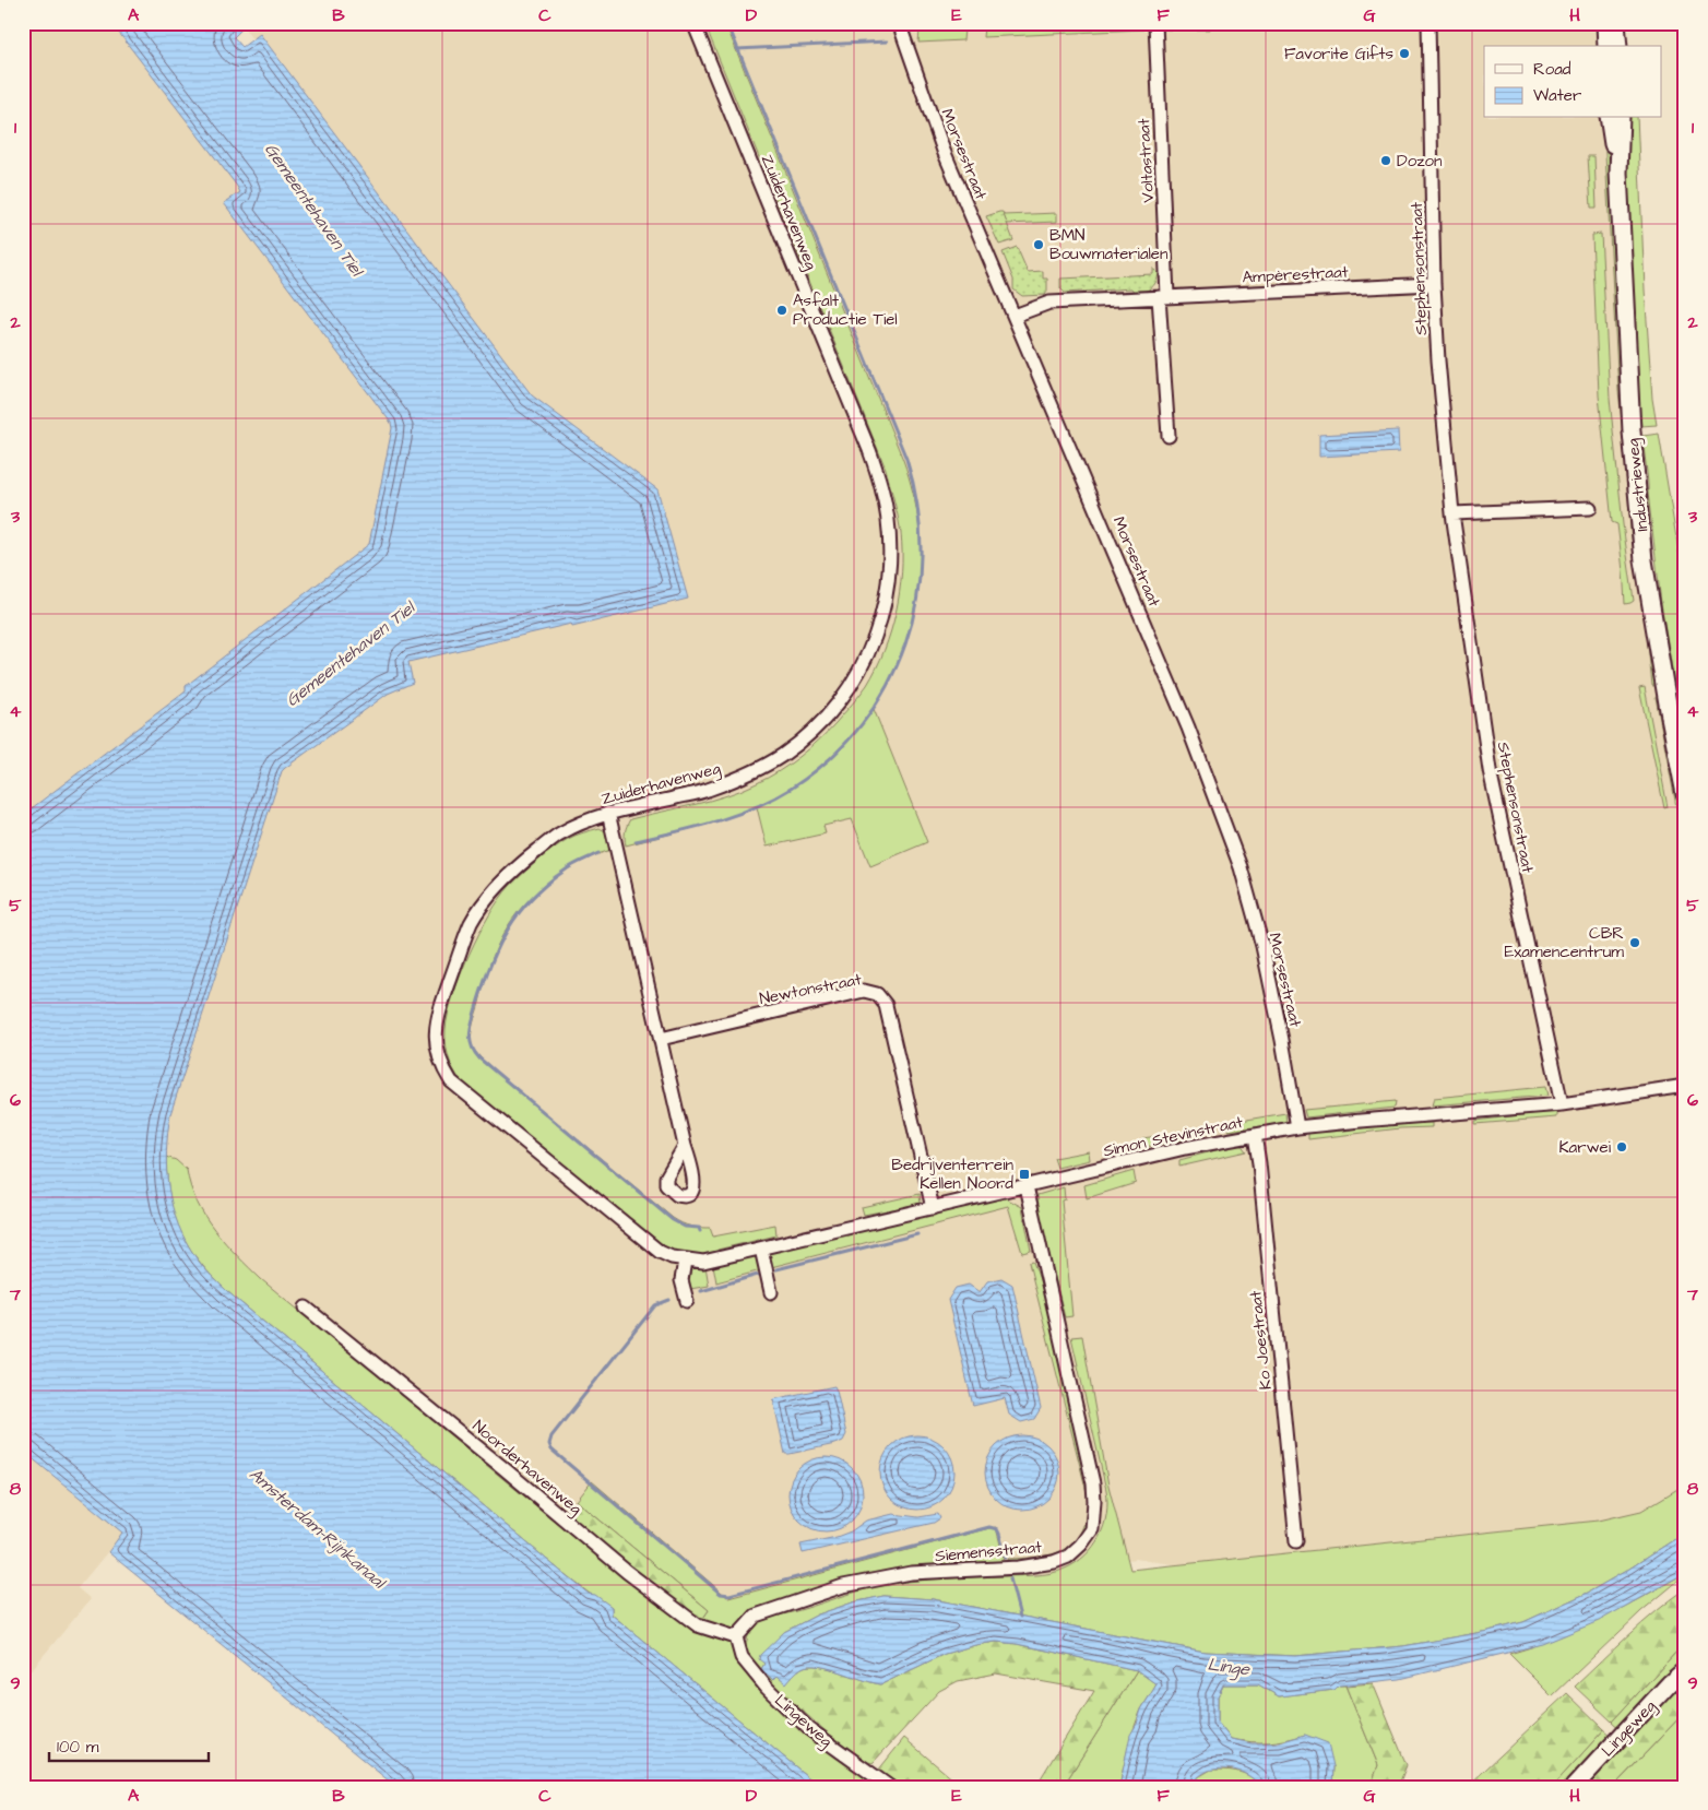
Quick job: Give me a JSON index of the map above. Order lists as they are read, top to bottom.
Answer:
{
  "streets": {
    "main road": ["Industrieweg", "Lingeweg"],
    "street": [
      "Morsestraat",
      "Voltastraat",
      "Zuiderhavenweg",
      "Stephensonstraat",
      "Ampèrestraat",
      "Newtonstraat",
      "Simon Stevinstraat",
      "Ko Joestraat",
      "Noorderhavenweg",
      "Siemensstraat"
    ]
  },
  "crossings": [
    ["Morsestraat", "Ampèrestraat"],
    ["Morsestraat", "Simon Stevinstraat"],
    ["Voltastraat", "Ampèrestraat"],
    ["Zuiderhavenweg", "Simon Stevinstraat"],
    ["Stephensonstraat", "Ampèrestraat"],
    ["Stephensonstraat", "Simon Stevinstraat"],
    ["Newtonstraat", "Simon Stevinstraat"],
    ["Simon Stevinstraat", "Ko Joestraat"],
    ["Simon Stevinstraat", "Siemensstraat"],
    ["Noorderhavenweg", "Siemensstraat"],
    ["Noorderhavenweg", "Lingeweg"],
    ["Siemensstraat", "Lingeweg"]
  ],
  "water": ["Gemeentehaven Tiel", "Amsterdam-Rijnkanaal", "Linge"],
  "places": {
    "other": [
      "Favorite Gifts",
      "Dozon",
      "BMN Bouwmaterialen",
      "Asfalt Productie Tiel",
      "CBR Examencentrum",
      "Karwei"
    ],
    "transit": ["Bedrijventerrein Kellen Noord"]
  },
  "legend": ["Road", "Water"],
  "scale_bar": "100 m",
  "grid": {
    "columns": [
      "A",
      "B",
      "C",
      "D",
      "E",
      "F",
      "G",
      "H"
    ],
    "rows": [
      "1",
      "2",
      "3",
      "4",
      "5",
      "6",
      "7",
      "8",
      "9"
    ]
  }
}
